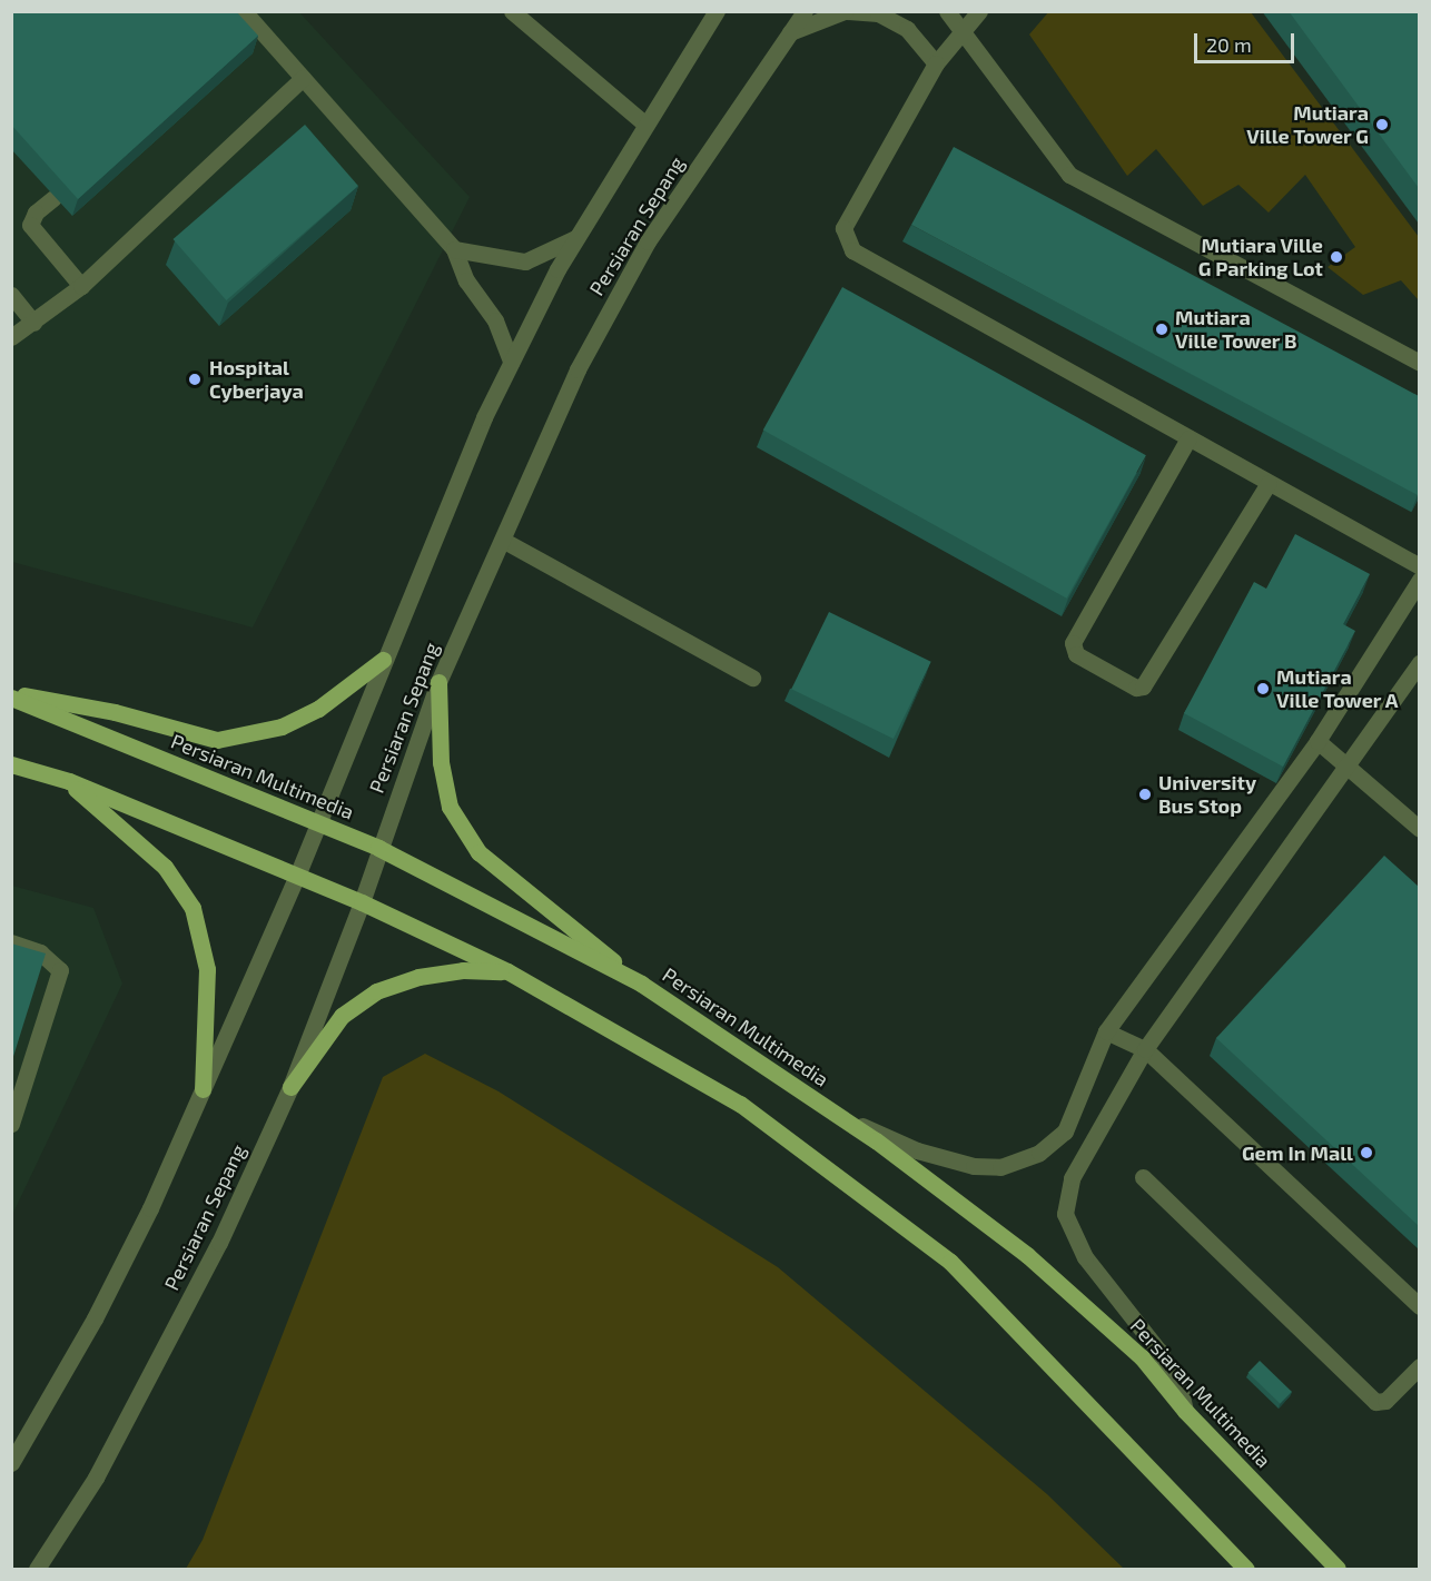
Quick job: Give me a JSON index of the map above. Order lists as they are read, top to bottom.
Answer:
{
  "streets": {
    "main road": ["Persiaran Multimedia"],
    "street": ["Persiaran Sepang"]
  },
  "crossings": [
    ["Persiaran Sepang", "Persiaran Multimedia"]
  ],
  "places": [
    "Mutiara Ville Tower G",
    "Mutiara Ville G Parking Lot",
    "Mutiara Ville Tower B",
    "Hospital Cyberjaya",
    "Mutiara Ville Tower A",
    "University Bus Stop",
    "Gem In Mall"
  ],
  "scale_bar": "20 m"
}
